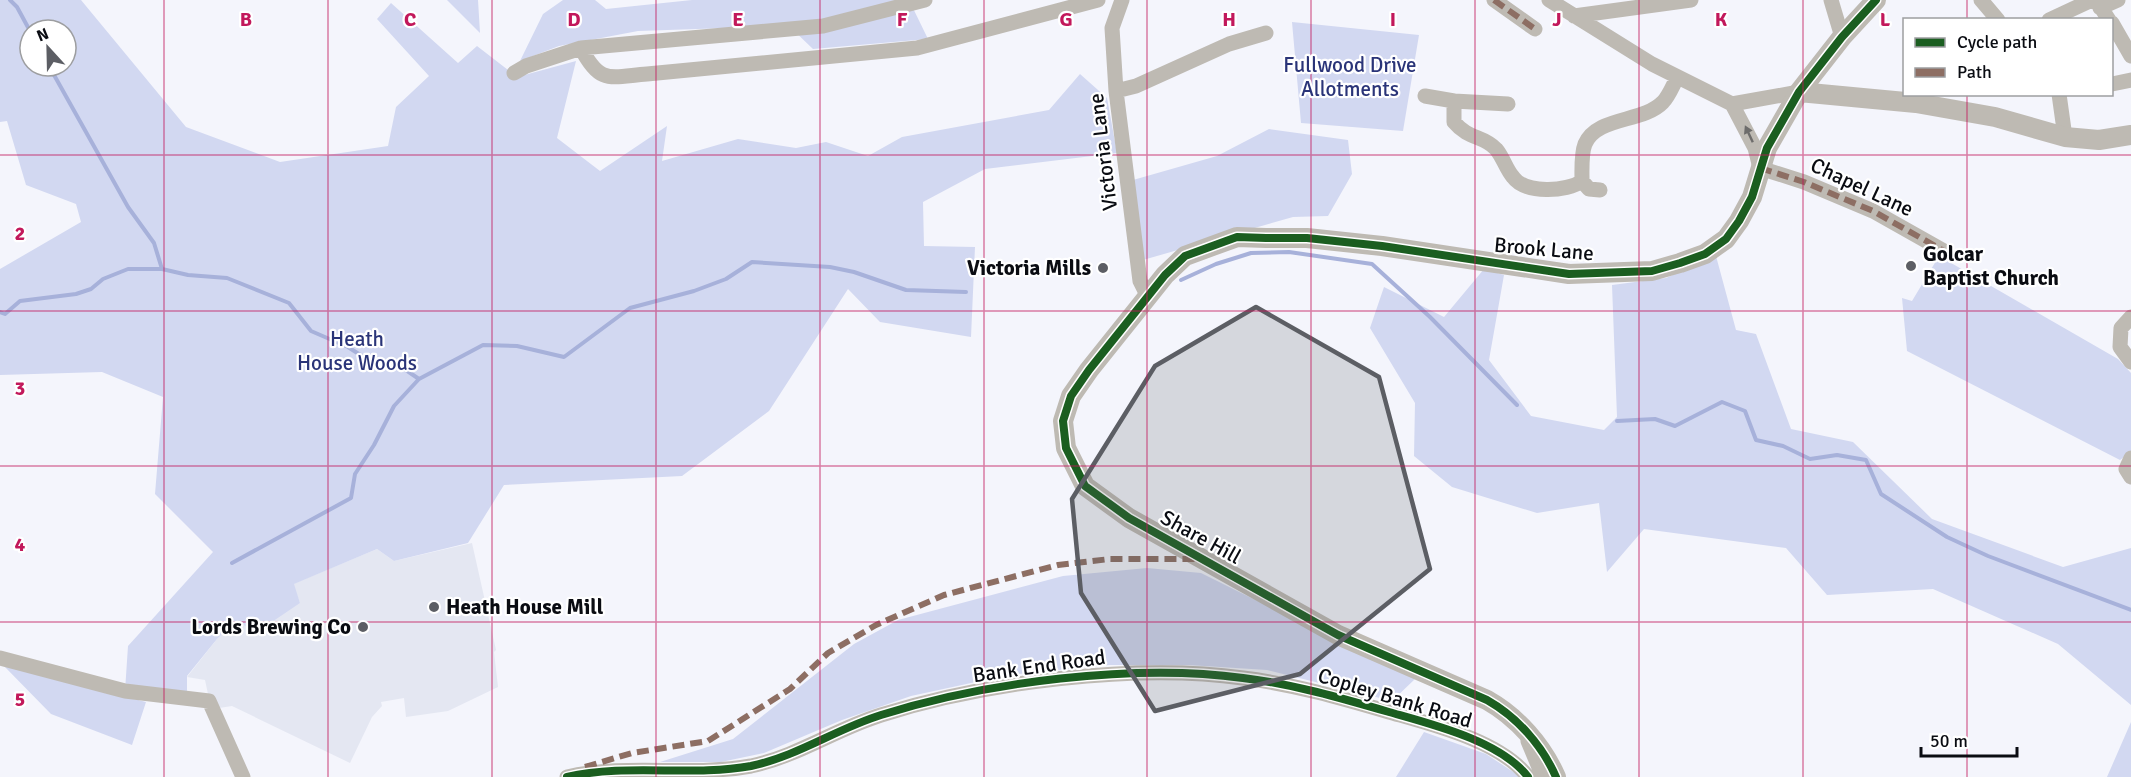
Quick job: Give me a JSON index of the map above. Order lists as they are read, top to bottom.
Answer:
{
  "streets": {
    "street": [
      "Victoria Lane",
      "Chapel Lane",
      "Brook Lane",
      "Share Hill",
      "Bank End Road",
      "Copley Bank Road"
    ]
  },
  "crossings": [
    ["Victoria Lane", "Share Hill"],
    ["Chapel Lane", "Brook Lane"],
    ["Brook Lane", "Share Hill"],
    ["Bank End Road", "Copley Bank Road"]
  ],
  "parks": ["Fullwood Drive Allotments", "Heath House Woods"],
  "places": [
    "Golcar Baptist Church",
    "Victoria Mills",
    "Heath House Mill",
    "Lords Brewing Co"
  ],
  "legend": ["Cycle path", "Path"],
  "scale_bar": "50 m",
  "north": "top",
  "grid": {
    "columns": [
      "B",
      "C",
      "D",
      "E",
      "F",
      "G",
      "H",
      "I",
      "J",
      "K",
      "L"
    ],
    "rows": [
      "2",
      "3",
      "4",
      "5"
    ]
  }
}
